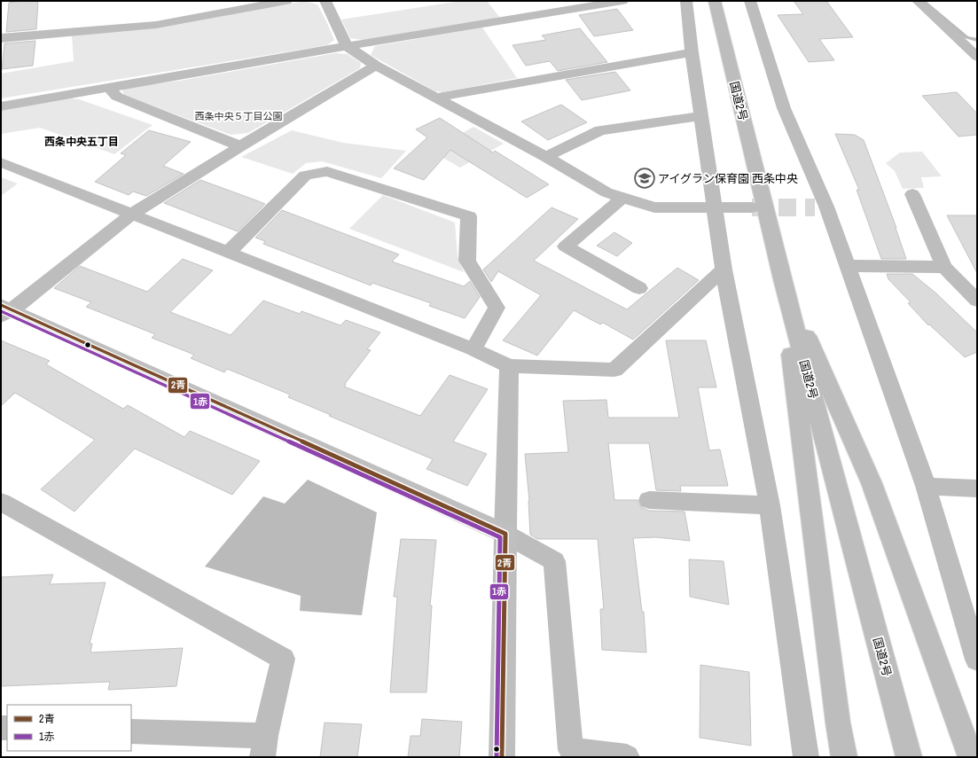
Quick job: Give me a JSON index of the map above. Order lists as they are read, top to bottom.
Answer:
{
  "streets": {
    "main road": ["国道2号"]
  },
  "districts": ["西条中央五丁目"],
  "parks": ["西条中央５丁目公園"],
  "places": {
    "school or university": ["アイグラン保育園 西条中央"]
  },
  "lines": ["transit line 2青", "transit line 1赤"],
  "legend": ["2青", "1赤"]
}
